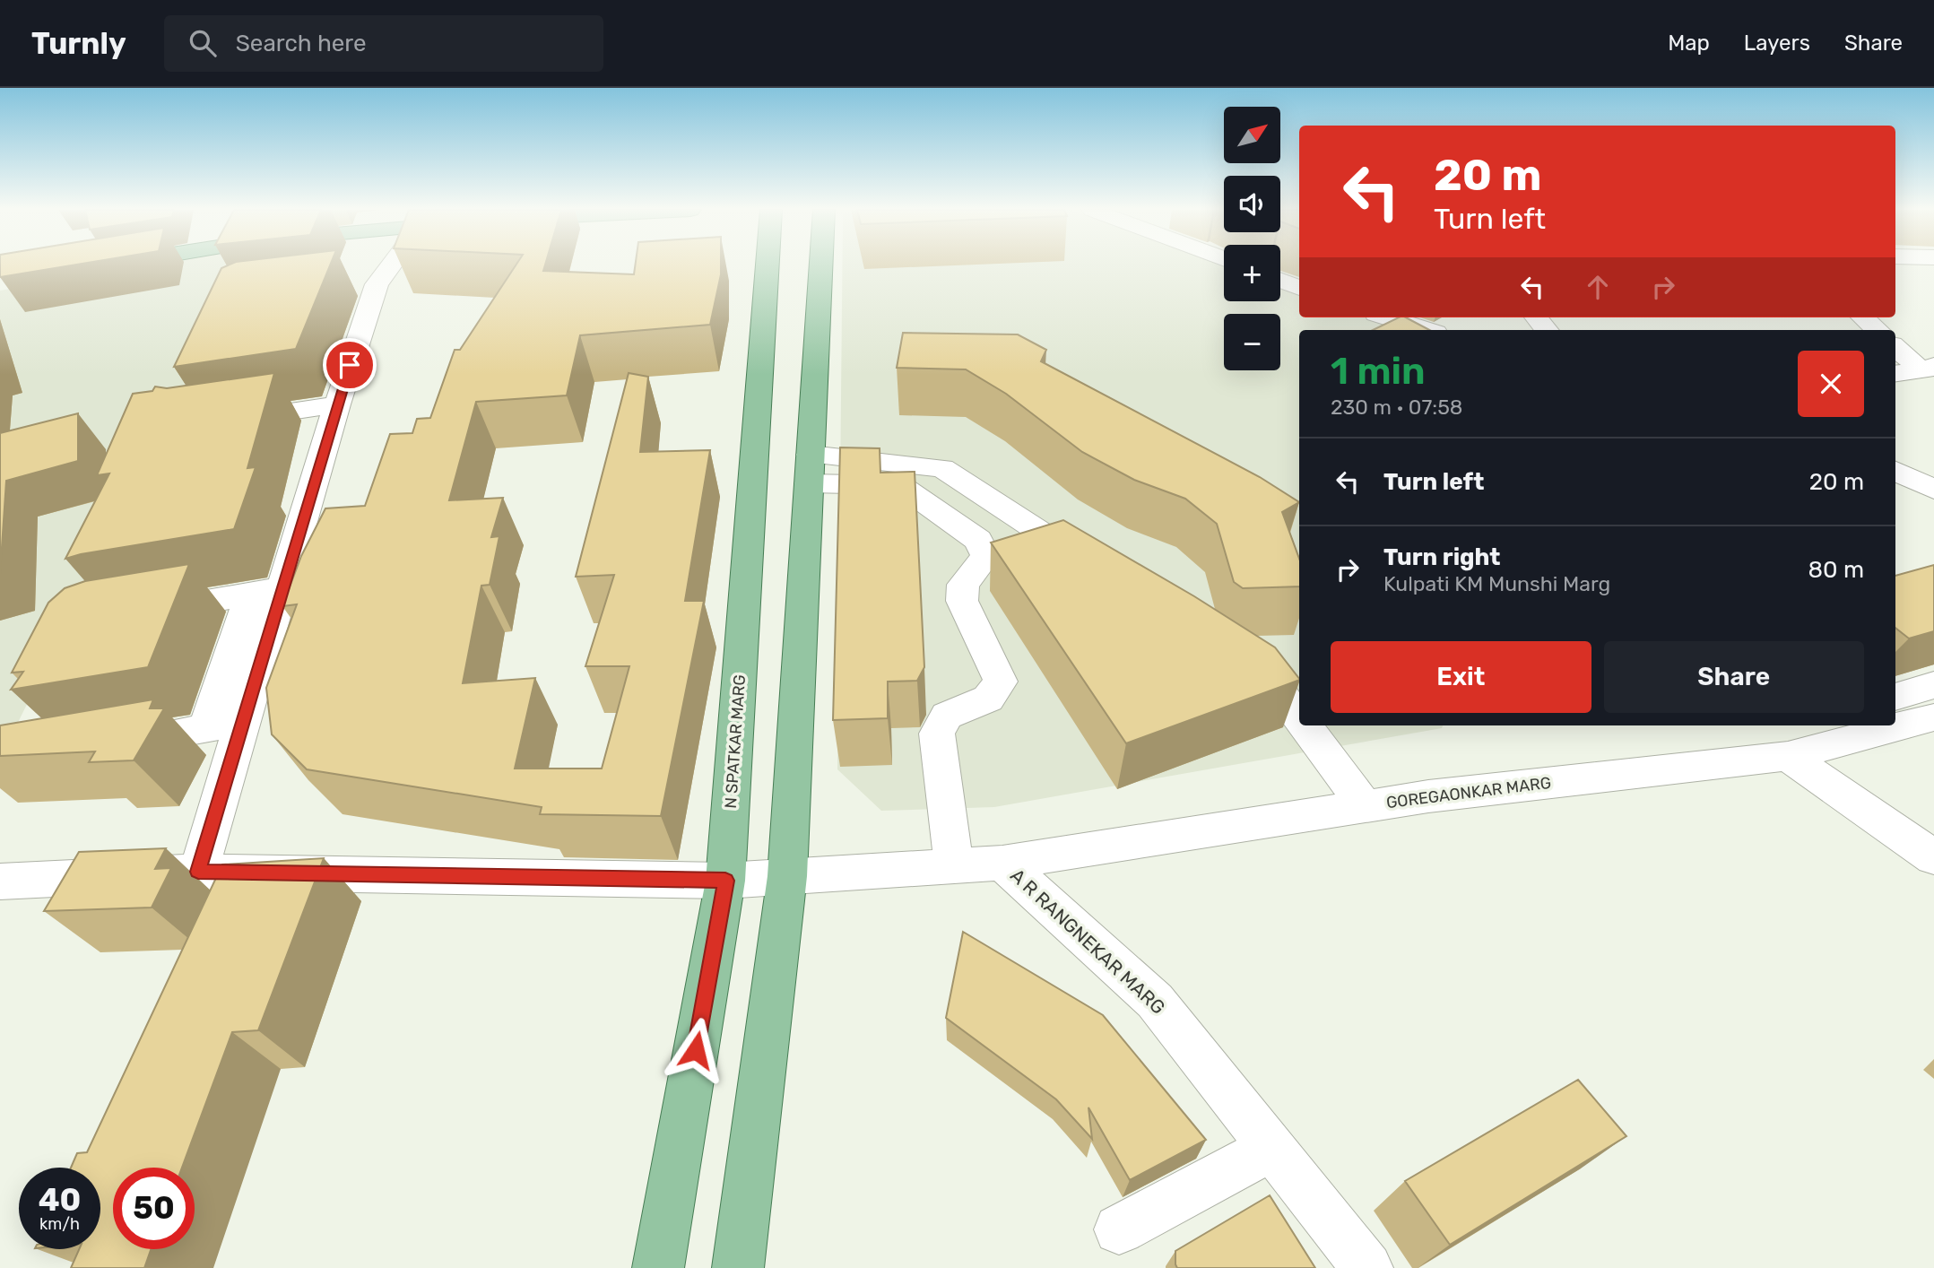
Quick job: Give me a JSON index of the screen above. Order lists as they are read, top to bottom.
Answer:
{
  "streets": {
    "main road": ["N SPATKAR MARG"],
    "street": ["GOREGAONKAR MARG", "A R RANGNEKAR MARG"]
  },
  "crossings": [
    ["N SPATKAR MARG", "A R RANGNEKAR MARG"],
    ["GOREGAONKAR MARG", "A R RANGNEKAR MARG"]
  ],
  "north": "top right",
  "page": {
    "header": "Turnly",
    "search": "Search here",
    "nav": ["Map", "Layers", "Share"],
    "map_buttons": ["+", "−"],
    "turn": ["20 m", "Turn left"],
    "heading": ["1 min", "230 m · 07:58"],
    "list": [
      {
        "name": "Turn left",
        "value": "20 m"
      },
      {
        "name": "Turn right",
        "note": "Kulpati KM Munshi Marg",
        "value": "80 m"
      }
    ],
    "buttons": ["Exit", "Share"],
    "speed": "40 km/h",
    "limit": "50"
  }
}
